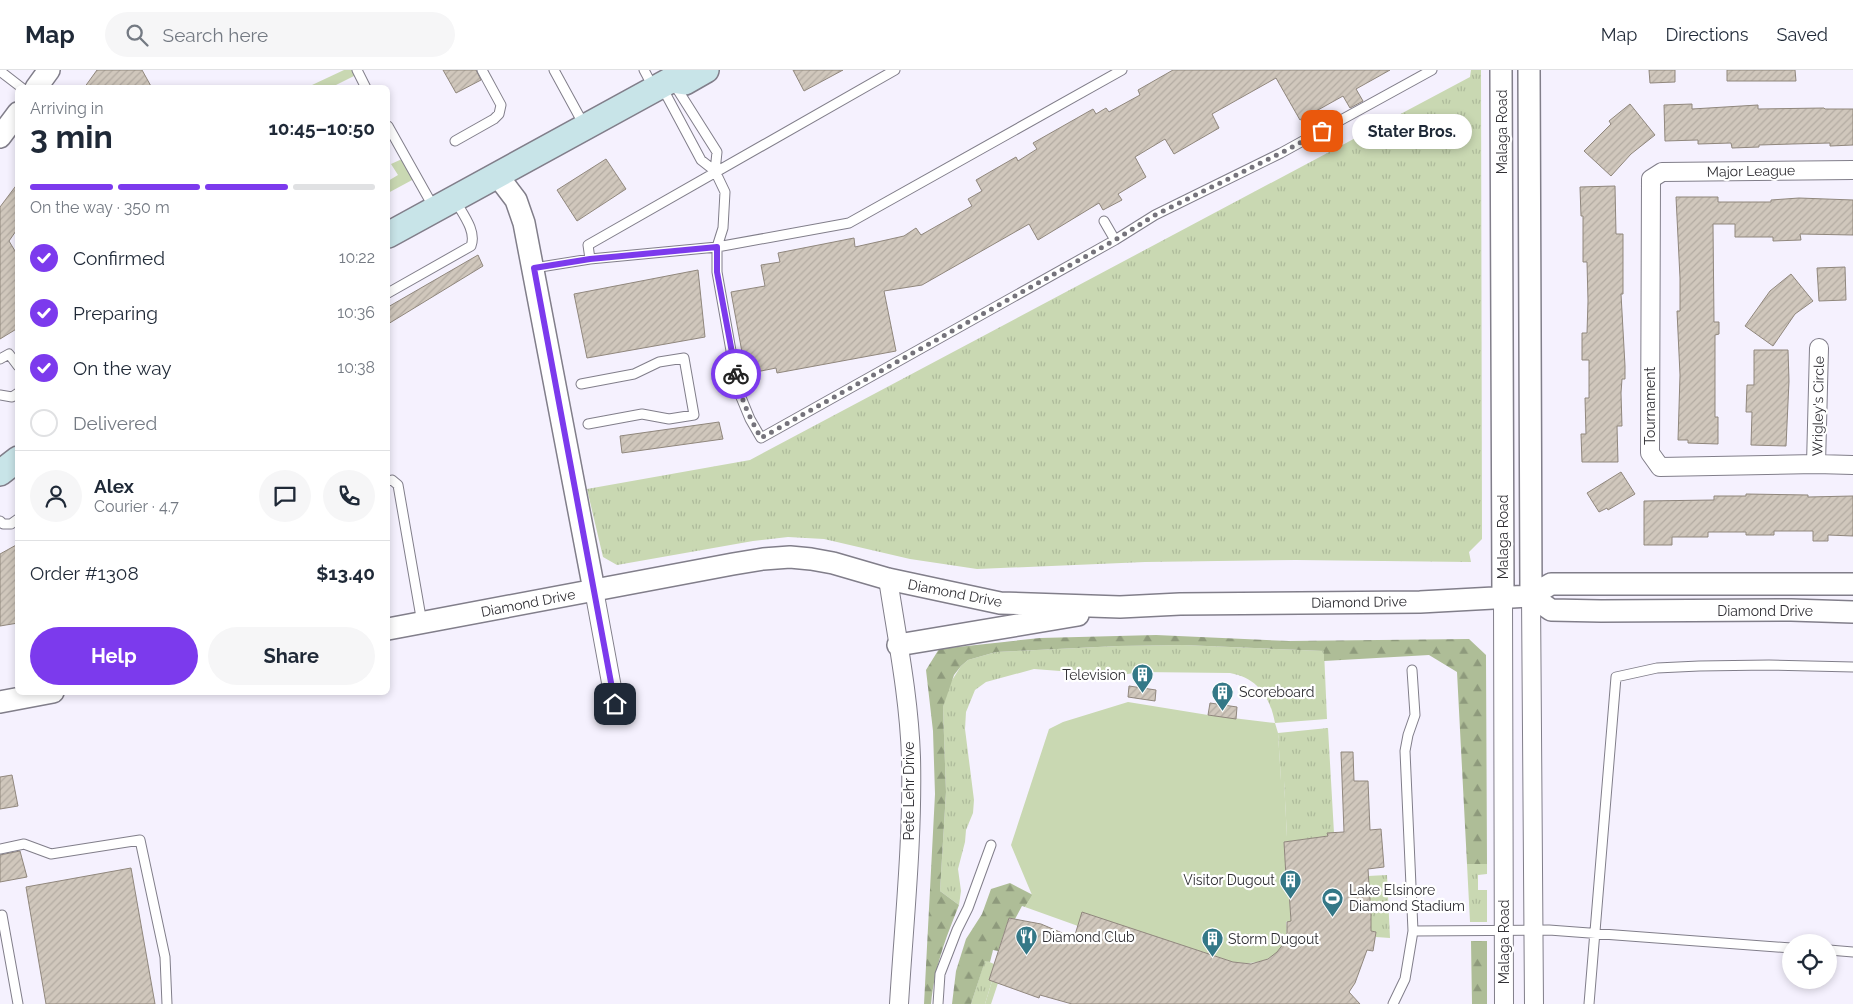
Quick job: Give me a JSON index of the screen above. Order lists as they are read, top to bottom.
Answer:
{
  "streets": {
    "street": [
      "Malaga Road",
      "Major League",
      "Tournament",
      "Wrigley's Circle",
      "Diamond Drive",
      "Pete Lehr Drive"
    ]
  },
  "crossings": [
    ["Malaga Road", "Diamond Drive"],
    ["Major League", "Tournament"],
    ["Tournament", "Wrigley's Circle"],
    ["Diamond Drive", "Pete Lehr Drive"]
  ],
  "places": {
    "other": ["Stater Bros."],
    "building": [
      "Television",
      "Scoreboard",
      "Visitor Dugout",
      "Storm Dugout"
    ],
    "sports": ["Lake Elsinore Diamond Stadium"],
    "restaurant": ["Diamond Club"]
  },
  "page": {
    "header": "Map",
    "search": "Search here",
    "nav": ["Map", "Directions", "Saved"],
    "heading": ["3 min", "Arriving in", "10:45–10:50"],
    "panel": [
      "Alex",
      "Courier · 4.7",
      "Order #1308",
      "$13.40"
    ],
    "bubble": "Stater Bros.",
    "bar": "On the way · 350 m",
    "list": [
      ["Confirmed", "10:22"],
      ["Preparing", "10:36"],
      ["On the way", "10:38"],
      "Delivered"
    ],
    "buttons": ["Help", "Share"]
  }
}
